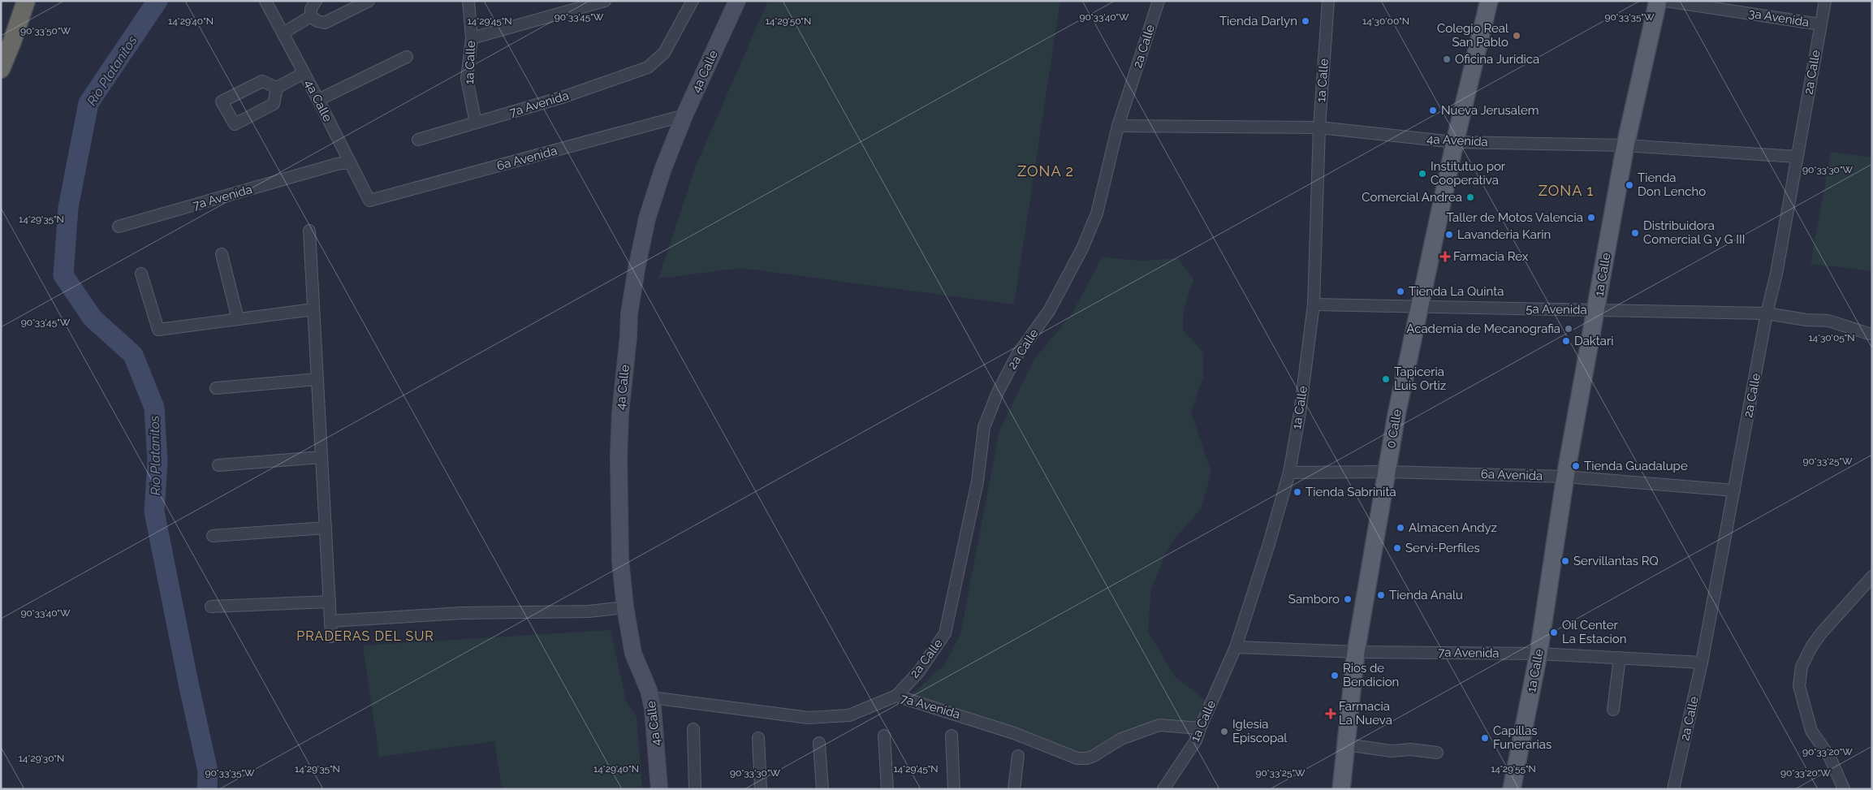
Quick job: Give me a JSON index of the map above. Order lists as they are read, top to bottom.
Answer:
{
  "streets": {
    "main road": ["1a Calle", "4a Calle", "0 Calle"],
    "street": [
      "3a Avenida",
      "2a Calle",
      "7a Avenida",
      "4a Avenida",
      "6a Avenida",
      "5a Avenida"
    ]
  },
  "crossings": [
    ["3a Avenida", "2a Calle"],
    ["2a Calle", "7a Avenida"],
    ["2a Calle", "4a Avenida"],
    ["2a Calle", "6a Avenida"],
    ["2a Calle", "5a Avenida"],
    ["1a Calle", "7a Avenida"],
    ["1a Calle", "4a Avenida"],
    ["1a Calle", "6a Avenida"],
    ["1a Calle", "5a Avenida"],
    ["4a Calle", "7a Avenida"],
    ["4a Calle", "6a Avenida"],
    ["7a Avenida", "0 Calle"],
    ["4a Avenida", "0 Calle"],
    ["6a Avenida", "0 Calle"],
    ["5a Avenida", "0 Calle"]
  ],
  "districts": ["ZONA 2", "ZONA 1", "PRADERAS DEL SUR"],
  "water": ["Río Platanitos"],
  "places": {
    "other": [
      "Tienda Darlyn",
      "Colegio Real San Pablo",
      "Oficina Juridica",
      "Nueva Jerusalem",
      "Institutuo por Cooperativa",
      "Tienda Don Lencho",
      "Comercial Andrea",
      "Taller de Motos Valencia",
      "Distribuidora Comercial G y G III",
      "Lavanderia Karin",
      "Tienda La Quinta",
      "Academia de Mecanografia",
      "Daktari",
      "Tapiceria Luis Ortiz",
      "Tienda Guadalupe",
      "Tienda Sabrinita",
      "Almacen Andyz",
      "Servi-Perfiles",
      "Servillantas RQ",
      "Tienda Analu",
      "Samboro",
      "Oil Center La Estacion",
      "Rios de Bendicion",
      "Iglesia Episcopal",
      "Capillas Funerarias"
    ],
    "health": ["Farmacia Rex", "Farmacia La Nueva"]
  },
  "coordinates": [
    "90°33'45\"W",
    "90°33'40\"W",
    "90°33'35\"W",
    "14°29'40\"N",
    "14°29'45\"N",
    "14°29'50\"N",
    "14°30'00\"N",
    "90°33'50\"W",
    "90°33'30\"W",
    "14°29'35\"N",
    "14°30'05\"N",
    "90°33'25\"W",
    "90°33'20\"W",
    "14°29'30\"N",
    "14°29'55\"N"
  ]
}
